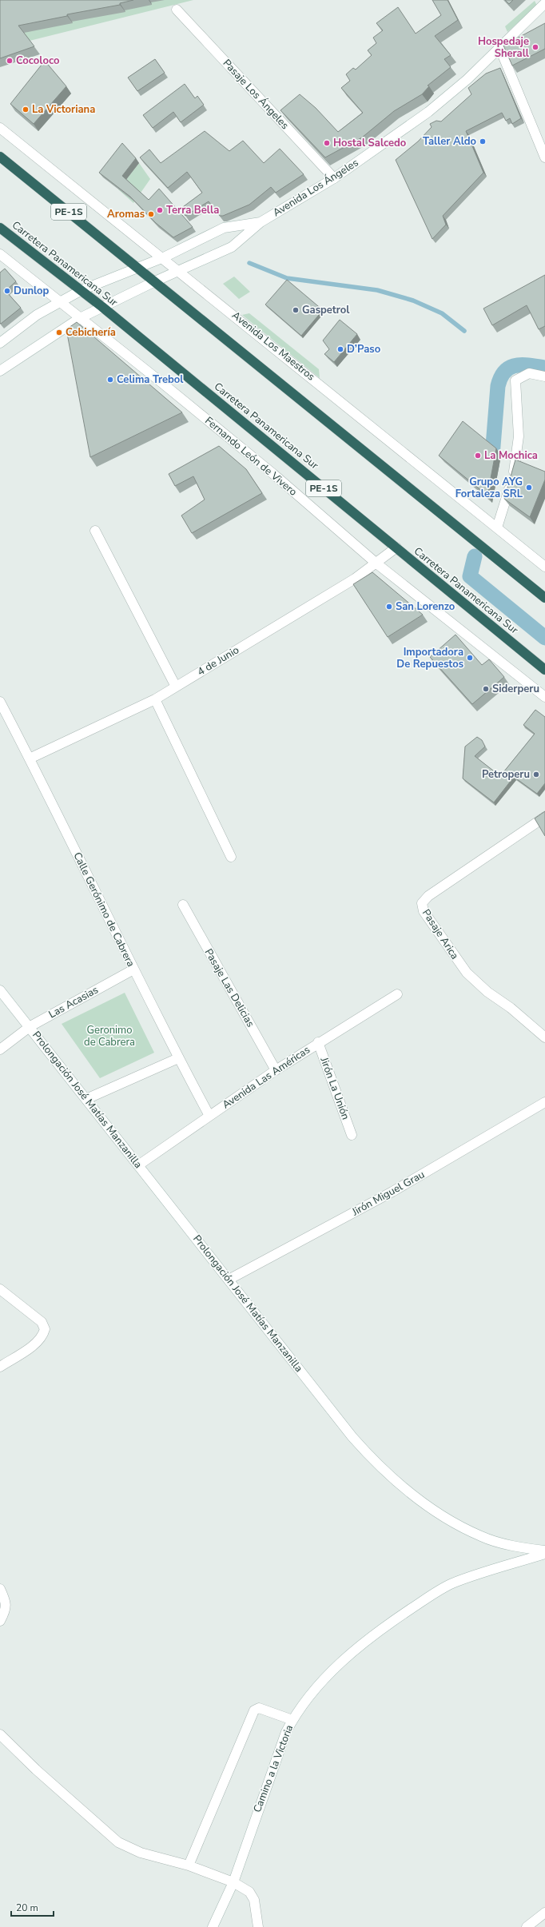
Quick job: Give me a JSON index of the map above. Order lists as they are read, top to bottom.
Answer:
{
  "streets": {
    "highway": ["PE-1S", "Carretera Panamericana Sur"],
    "street": [
      "Pasaje Los Ángeles",
      "Avenida Los Ángeles",
      "Avenida Los Maestros",
      "Fernando León de Vivero",
      "4 de Junio",
      "Calle Gerónimo de Cabrera",
      "Pasaje Arica",
      "Pasaje Las Delicias",
      "Las Acasias",
      "Avenida Las Américas",
      "Jirón La Unión",
      "Prolongación José Matías Manzanilla",
      "Jirón Miguel Grau",
      "Camino a la Victoria"
    ]
  },
  "crossings": [
    ["Pasaje Los Ángeles", "Avenida Los Ángeles"],
    ["Avenida Los Ángeles", "PE-1S"],
    ["Avenida Los Ángeles", "Carretera Panamericana Sur"],
    ["Avenida Los Ángeles", "Avenida Los Maestros"],
    ["Avenida Los Ángeles", "Fernando León de Vivero"],
    ["Carretera Panamericana Sur", "4 de Junio"],
    ["Fernando León de Vivero", "4 de Junio"],
    ["4 de Junio", "Calle Gerónimo de Cabrera"],
    ["Calle Gerónimo de Cabrera", "Las Acasias"],
    ["Calle Gerónimo de Cabrera", "Avenida Las Américas"],
    ["Pasaje Las Delicias", "Avenida Las Américas"],
    ["Las Acasias", "Prolongación José Matías Manzanilla"],
    ["Avenida Las Américas", "Jirón La Unión"],
    ["Avenida Las Américas", "Prolongación José Matías Manzanilla"],
    ["Prolongación José Matías Manzanilla", "Jirón Miguel Grau"]
  ],
  "parks": ["Geronimo de Cabrera"],
  "places": [
    "Hospedaje Sherall",
    "Cocoloco",
    "La Victoriana",
    "Taller Aldo",
    "Hostal Salcedo",
    "Terra Bella",
    "Aromas",
    "Dunlop",
    "Gaspetrol",
    "Cebichería",
    "D’Paso",
    "Celima Trebol",
    "La Mochica",
    "Grupo AYG Fortaleza SRL",
    "San Lorenzo",
    "Importadora De Repuestos",
    "Siderperu",
    "Petroperu"
  ],
  "scale_bar": "20 m"
}
